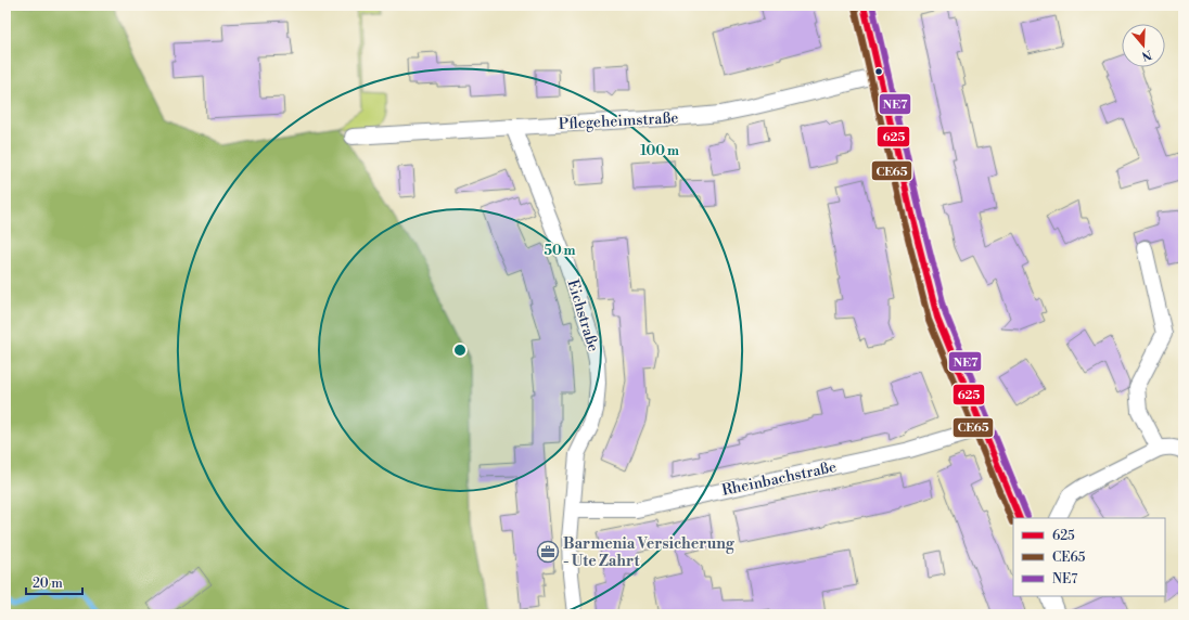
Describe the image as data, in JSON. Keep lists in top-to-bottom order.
{
  "streets": {
    "street": ["Pflegeheimstraße", "Eichstraße", "Rheinbachstraße"]
  },
  "crossings": [
    ["Pflegeheimstraße", "Eichstraße"],
    ["Eichstraße", "Rheinbachstraße"]
  ],
  "places": {
    "office": ["Barmenia Versicherung - Ute Zahrt"]
  },
  "lines": ["transit line 625", "transit line NE7", "transit line CE65"],
  "legend": ["625", "CE65", "NE7"],
  "scale_bar": "20 m",
  "north": "bottom",
  "rings": ["100 m", "50 m"]
}
